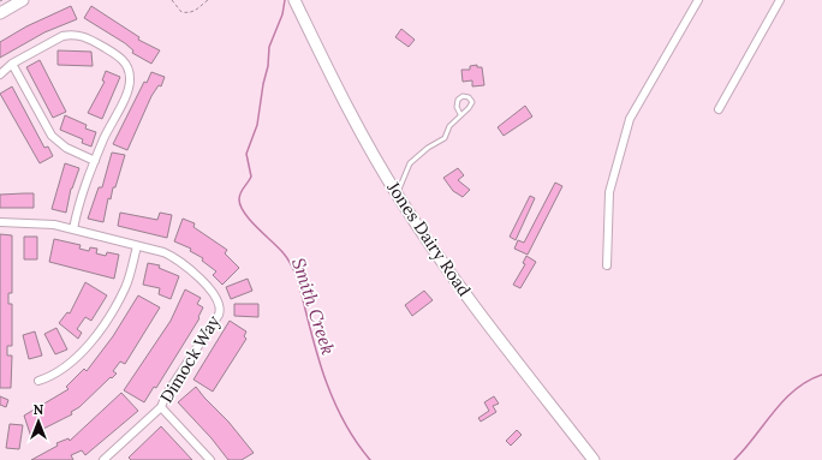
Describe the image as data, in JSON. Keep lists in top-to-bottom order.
{
  "streets": {
    "street": ["Jones Dairy Road", "Dimock Way"]
  },
  "water": ["Smith Creek"],
  "north": "top"
}
